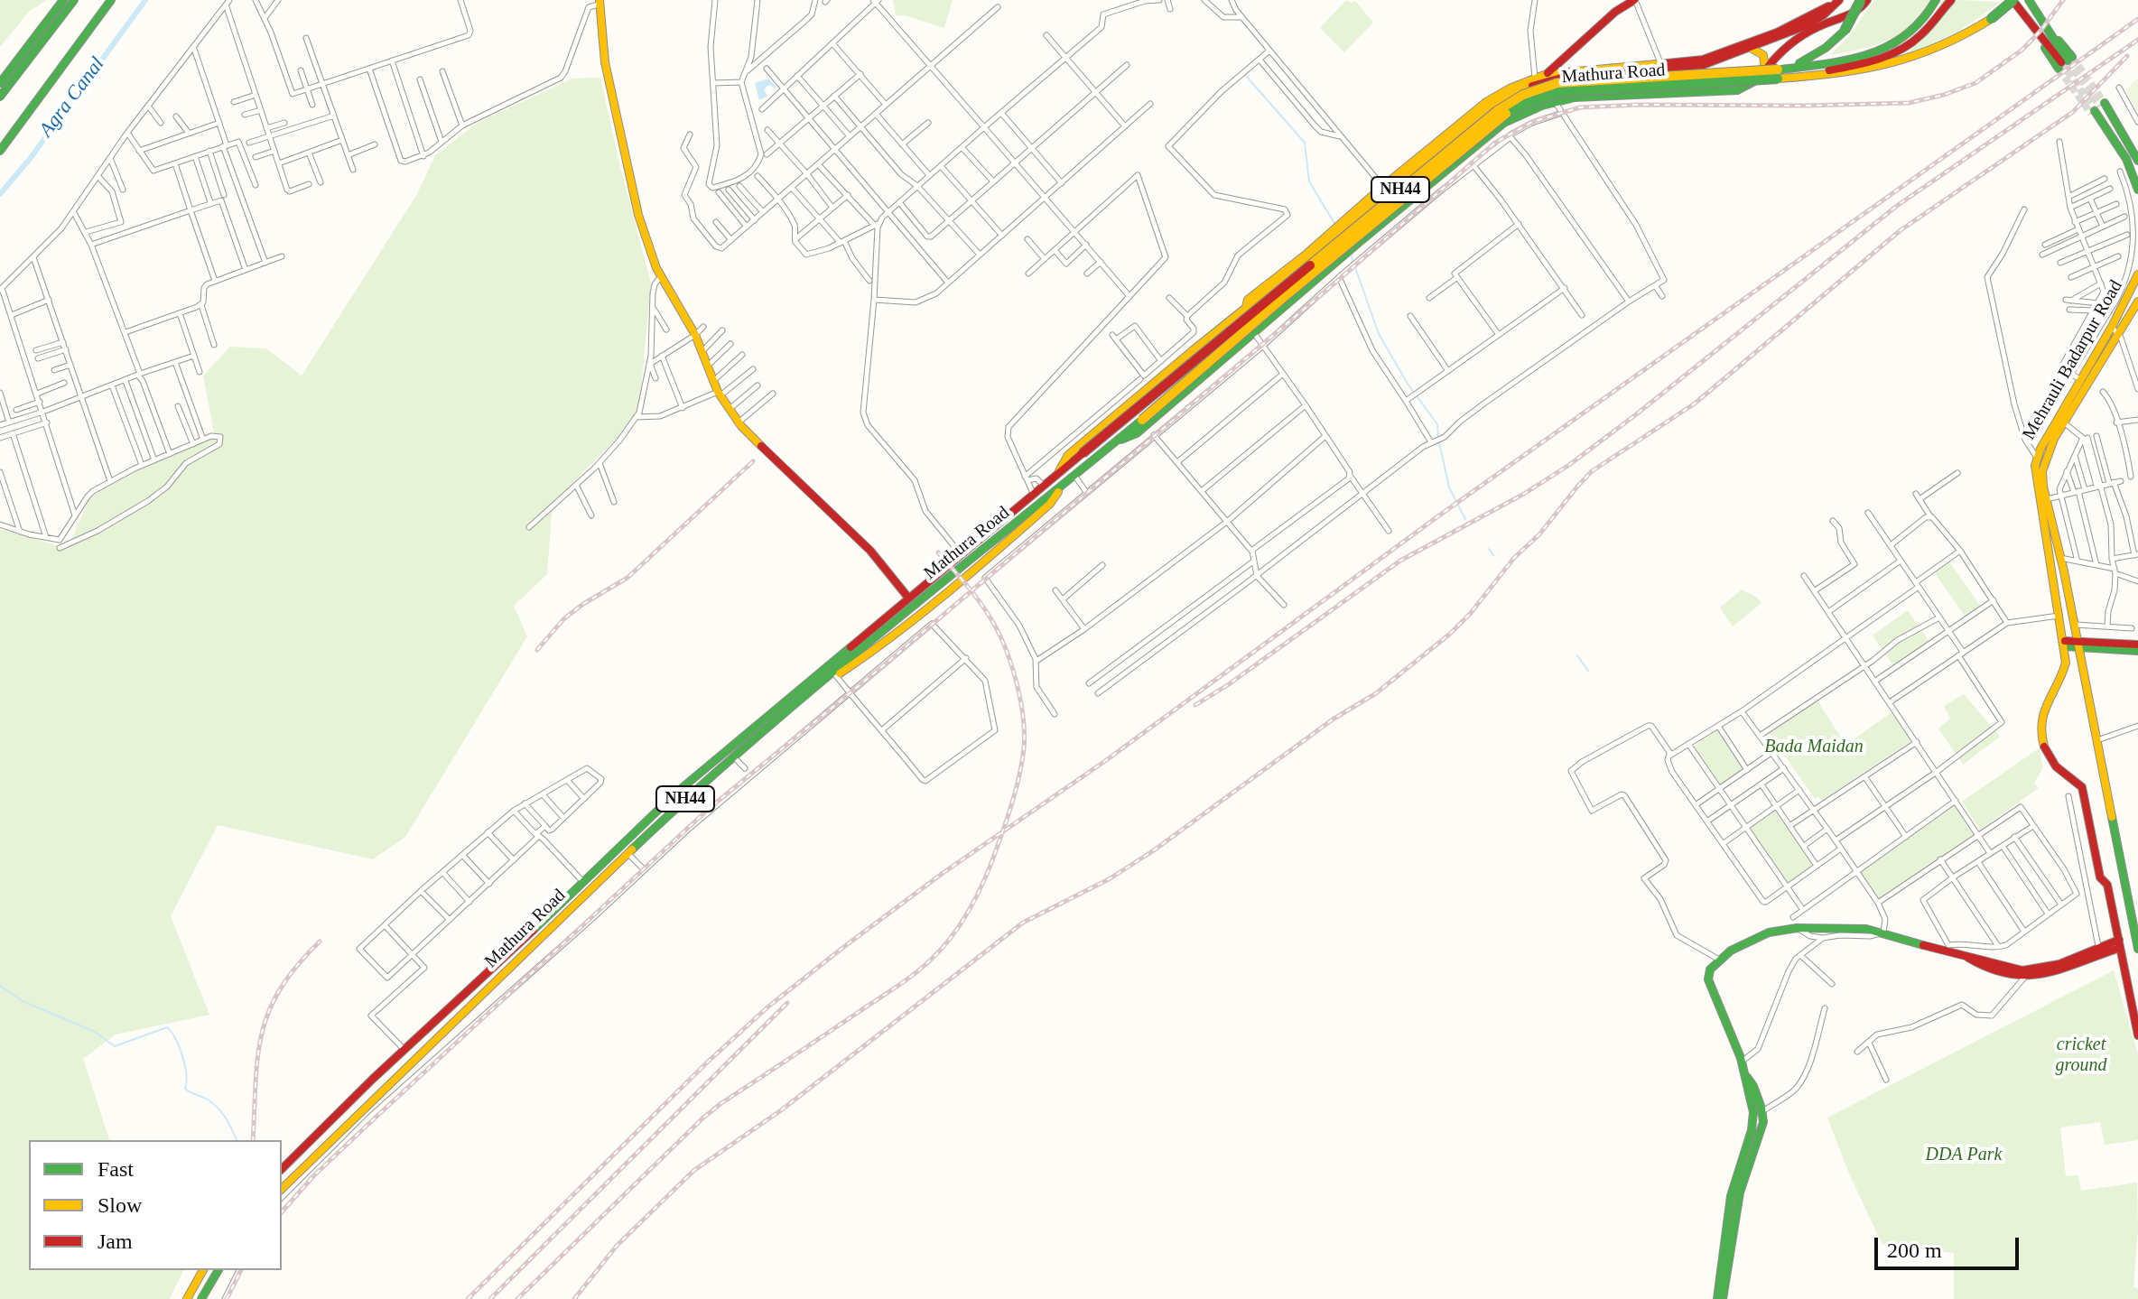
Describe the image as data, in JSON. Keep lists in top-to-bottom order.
{
  "streets": {
    "main road": ["Mathura Road", "NH44", "Mehrauli Badarpur Road"]
  },
  "water": ["Agra Canal"],
  "parks": ["Bada Maidan", "cricket ground", "DDA Park"],
  "legend": ["Fast", "Slow", "Jam"],
  "scale_bar": "200 m"
}
